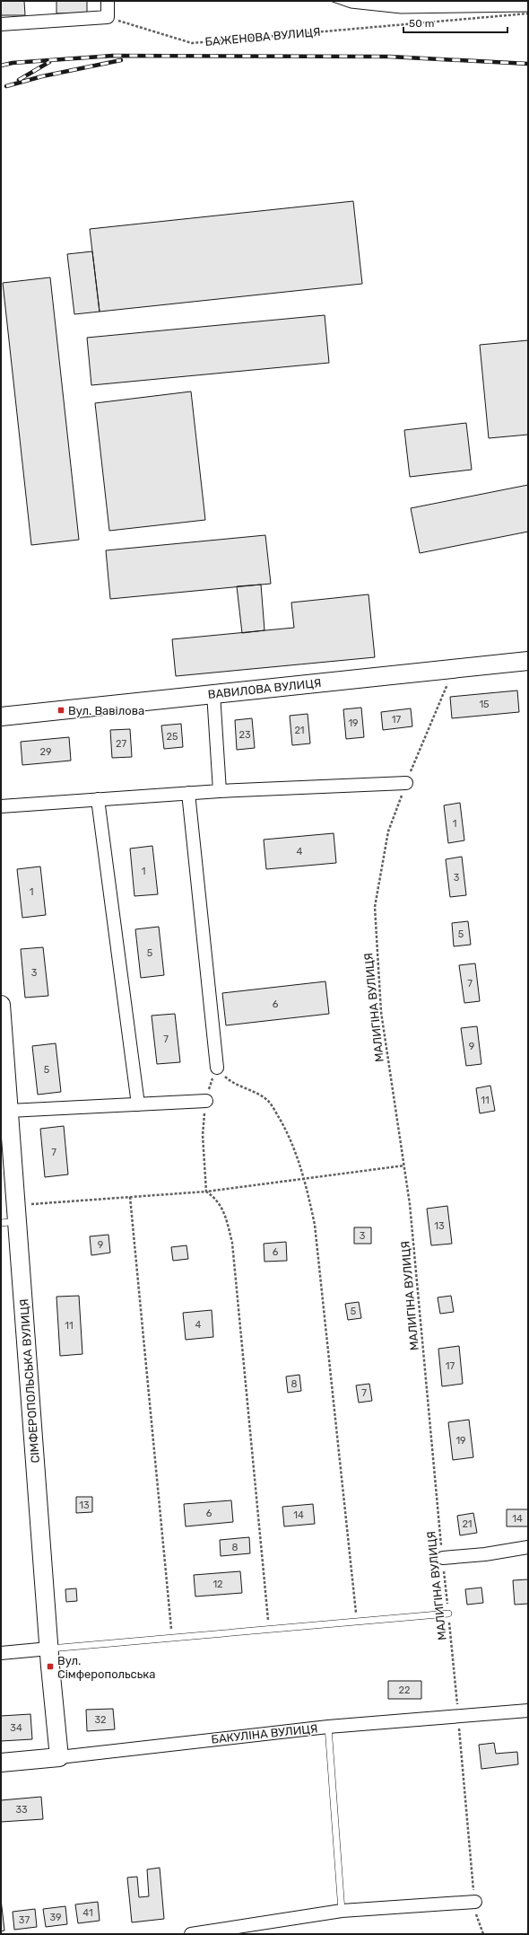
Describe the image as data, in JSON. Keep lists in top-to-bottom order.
{
  "streets": {
    "street": ["ВАВИЛОВА ВУЛИЦЯ", "СІМФЕРОПОЛЬСЬКА ВУЛИЦЯ", "БАКУЛІНА ВУЛИЦЯ"],
    "path": ["БАЖЕНОВА ВУЛИЦЯ", "МАЛИГІНА ВУЛИЦЯ"]
  },
  "crossings": [
    ["ВАВИЛОВА ВУЛИЦЯ", "МАЛИГІНА ВУЛИЦЯ"],
    ["МАЛИГІНА ВУЛИЦЯ", "БАКУЛІНА ВУЛИЦЯ"],
    ["СІМФЕРОПОЛЬСЬКА ВУЛИЦЯ", "БАКУЛІНА ВУЛИЦЯ"]
  ],
  "places": {
    "transit": ["Вул. Вавілова", "Вул. Сімферопольська"]
  },
  "house_numbers": [
    "15",
    "17",
    "19",
    "21",
    "23",
    "25",
    "27",
    "29",
    "1",
    "4",
    "1",
    "3",
    "1",
    "5",
    "5",
    "3",
    "7",
    "6",
    "7",
    "9",
    "5",
    "11",
    "7",
    "13",
    "3",
    "9",
    "6",
    "5",
    "4",
    "11",
    "17",
    "8",
    "7",
    "19",
    "13",
    "6",
    "14",
    "14",
    "21",
    "8",
    "12",
    "22",
    "32",
    "34",
    "33",
    "41",
    "39",
    "37"
  ],
  "scale_bar": "50 m"
}
